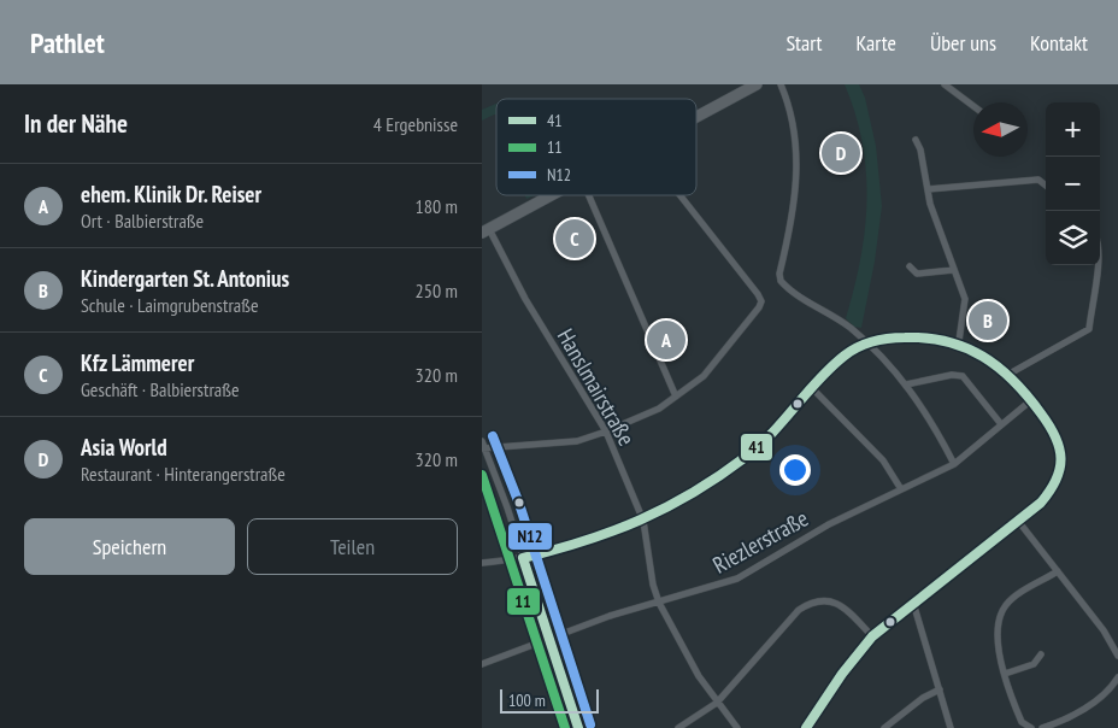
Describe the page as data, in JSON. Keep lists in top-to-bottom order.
{
  "streets": {
    "street": ["Hanslmairstraße", "Riezlerstraße"]
  },
  "crossings": [
    ["Hanslmairstraße", "Riezlerstraße"]
  ],
  "lines": ["transit line 41", "transit line N12", "transit line 11"],
  "legend": ["41", "11", "N12"],
  "scale_bar": "100 m",
  "north": "left",
  "page": {
    "header": "Pathlet",
    "nav": [
      "Start",
      "Karte",
      "Über uns",
      "Kontakt"
    ],
    "heading": ["In der Nähe", "4 Ergebnisse"],
    "map_buttons": ["+", "−"],
    "pins": [
      "D",
      "C",
      "B",
      "A"
    ],
    "list": [
      {
        "mark": "A",
        "name": "ehem. Klinik Dr. Reiser",
        "note": "Ort · Balbierstraße",
        "value": "180 m"
      },
      {
        "mark": "B",
        "name": "Kindergarten St. Antonius",
        "note": "Schule · Laimgrubenstraße",
        "value": "250 m"
      },
      {
        "mark": "C",
        "name": "Kfz Lämmerer",
        "note": "Geschäft · Balbierstraße",
        "value": "320 m"
      },
      {
        "mark": "D",
        "name": "Asia World",
        "note": "Restaurant · Hinterangerstraße",
        "value": "320 m"
      }
    ],
    "buttons": ["Speichern", "Teilen"],
    "scale": "100 m"
  }
}
